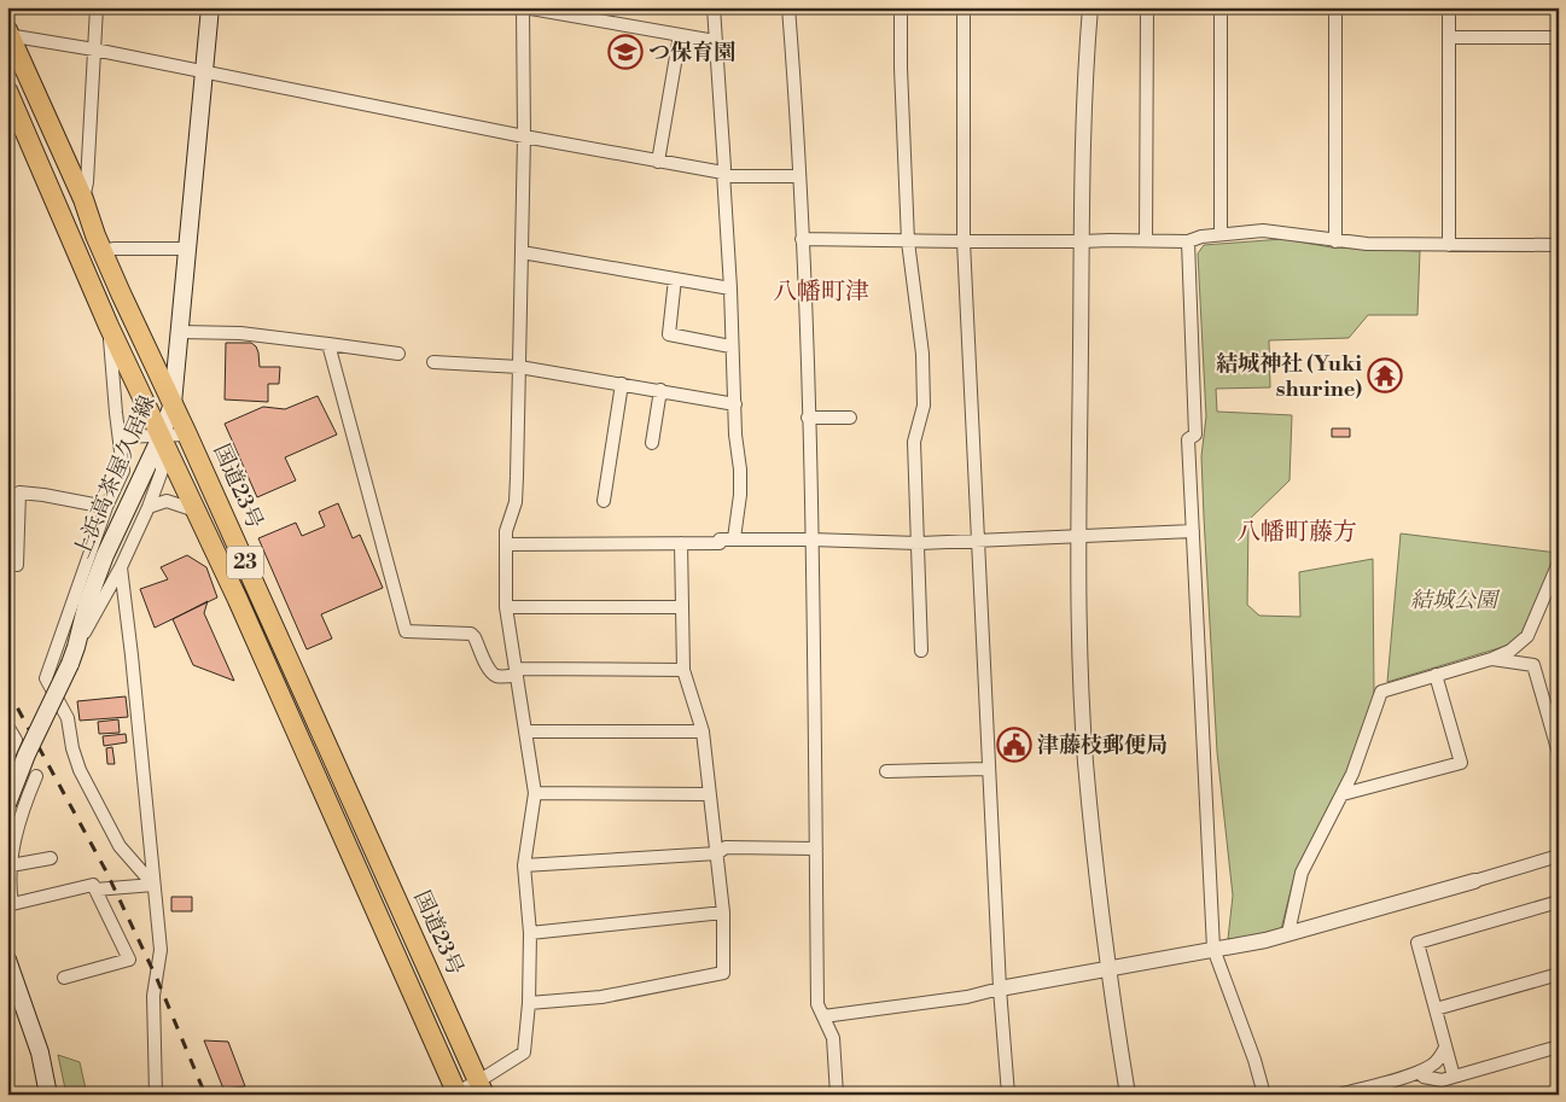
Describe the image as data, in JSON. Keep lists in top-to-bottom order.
{
  "streets": {
    "highway": ["国道23号", "23"],
    "main road": ["上浜高茶屋久居線"]
  },
  "crossings": [
    ["上浜高茶屋久居線", "国道23号"],
    ["上浜高茶屋久居線", "23"]
  ],
  "districts": ["八幡町津", "八幡町藤方"],
  "parks": ["結城公園"],
  "places": {
    "school or university": ["つ保育園"],
    "temple": ["結城神社 (Yuki shurine)"],
    "public building": ["津藤枝郵便局"]
  }
}
